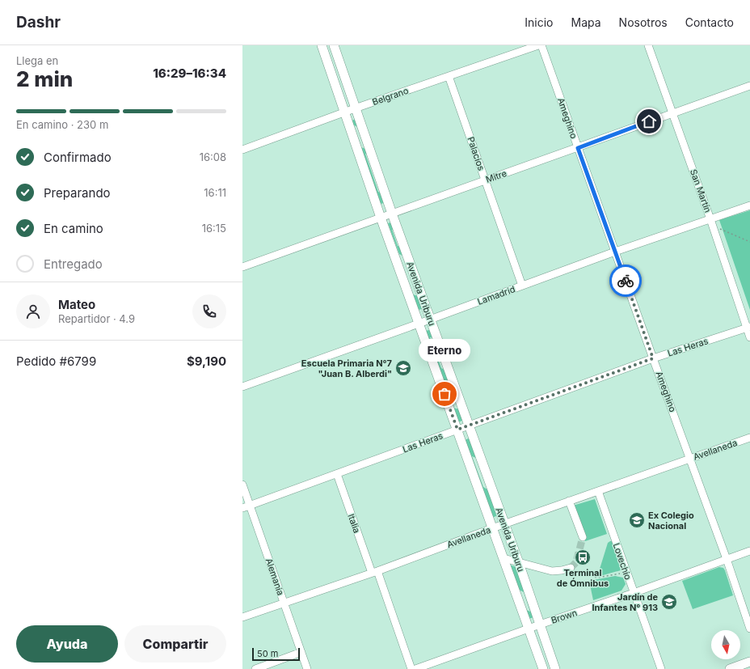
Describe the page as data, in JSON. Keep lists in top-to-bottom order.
{
  "streets": {
    "main road": ["Avenida Uriburu"],
    "street": [
      "Belgrano",
      "Ameghino",
      "Palacios",
      "Mitre",
      "San Martín",
      "Lamadrid",
      "Las Heras",
      "Avellaneda",
      "Italia",
      "Lovechio",
      "Alemania",
      "Brown"
    ]
  },
  "crossings": [
    ["Belgrano", "Palacios"],
    ["Belgrano", "Avenida Uriburu"],
    ["Ameghino", "Mitre"],
    ["Ameghino", "Lamadrid"],
    ["Ameghino", "Las Heras"],
    ["Ameghino", "Avellaneda"],
    ["Ameghino", "Brown"],
    ["Palacios", "Mitre"],
    ["Palacios", "Lamadrid"],
    ["Mitre", "San Martín"],
    ["Mitre", "Avenida Uriburu"],
    ["San Martín", "Lamadrid"],
    ["San Martín", "Las Heras"],
    ["Avenida Uriburu", "Lamadrid"],
    ["Avenida Uriburu", "Las Heras"],
    ["Avenida Uriburu", "Avellaneda"],
    ["Avenida Uriburu", "Brown"],
    ["Las Heras", "Italia"],
    ["Las Heras", "Alemania"],
    ["Avellaneda", "Italia"],
    ["Avellaneda", "Lovechio"],
    ["Avellaneda", "Alemania"],
    ["Lovechio", "Brown"]
  ],
  "places": {
    "school or university": ["Escuela Primaria N°7 \"Juan B. Alberdi\"", "Ex Colegio Nacional", "Jardín de Infantes N° 913"],
    "other": ["Eterno"],
    "bus stop": ["Terminal de Ómnibus"]
  },
  "scale_bar": "50 m",
  "north": "bottom",
  "page": {
    "header": "Dashr",
    "nav": [
      "Inicio",
      "Mapa",
      "Nosotros",
      "Contacto"
    ],
    "heading": ["2 min", "Llega en", "16:29–16:34"],
    "panel": [
      "Mateo",
      "Repartidor · 4.9",
      "Pedido #6799",
      "$9,190"
    ],
    "bar": "En camino · 230 m",
    "list": [
      ["Confirmado", "16:08"],
      ["Preparando", "16:11"],
      ["En camino", "16:15"],
      "Entregado"
    ],
    "bubble": "Eterno",
    "buttons": ["Ayuda", "Compartir"],
    "scale": "50 m"
  }
}
